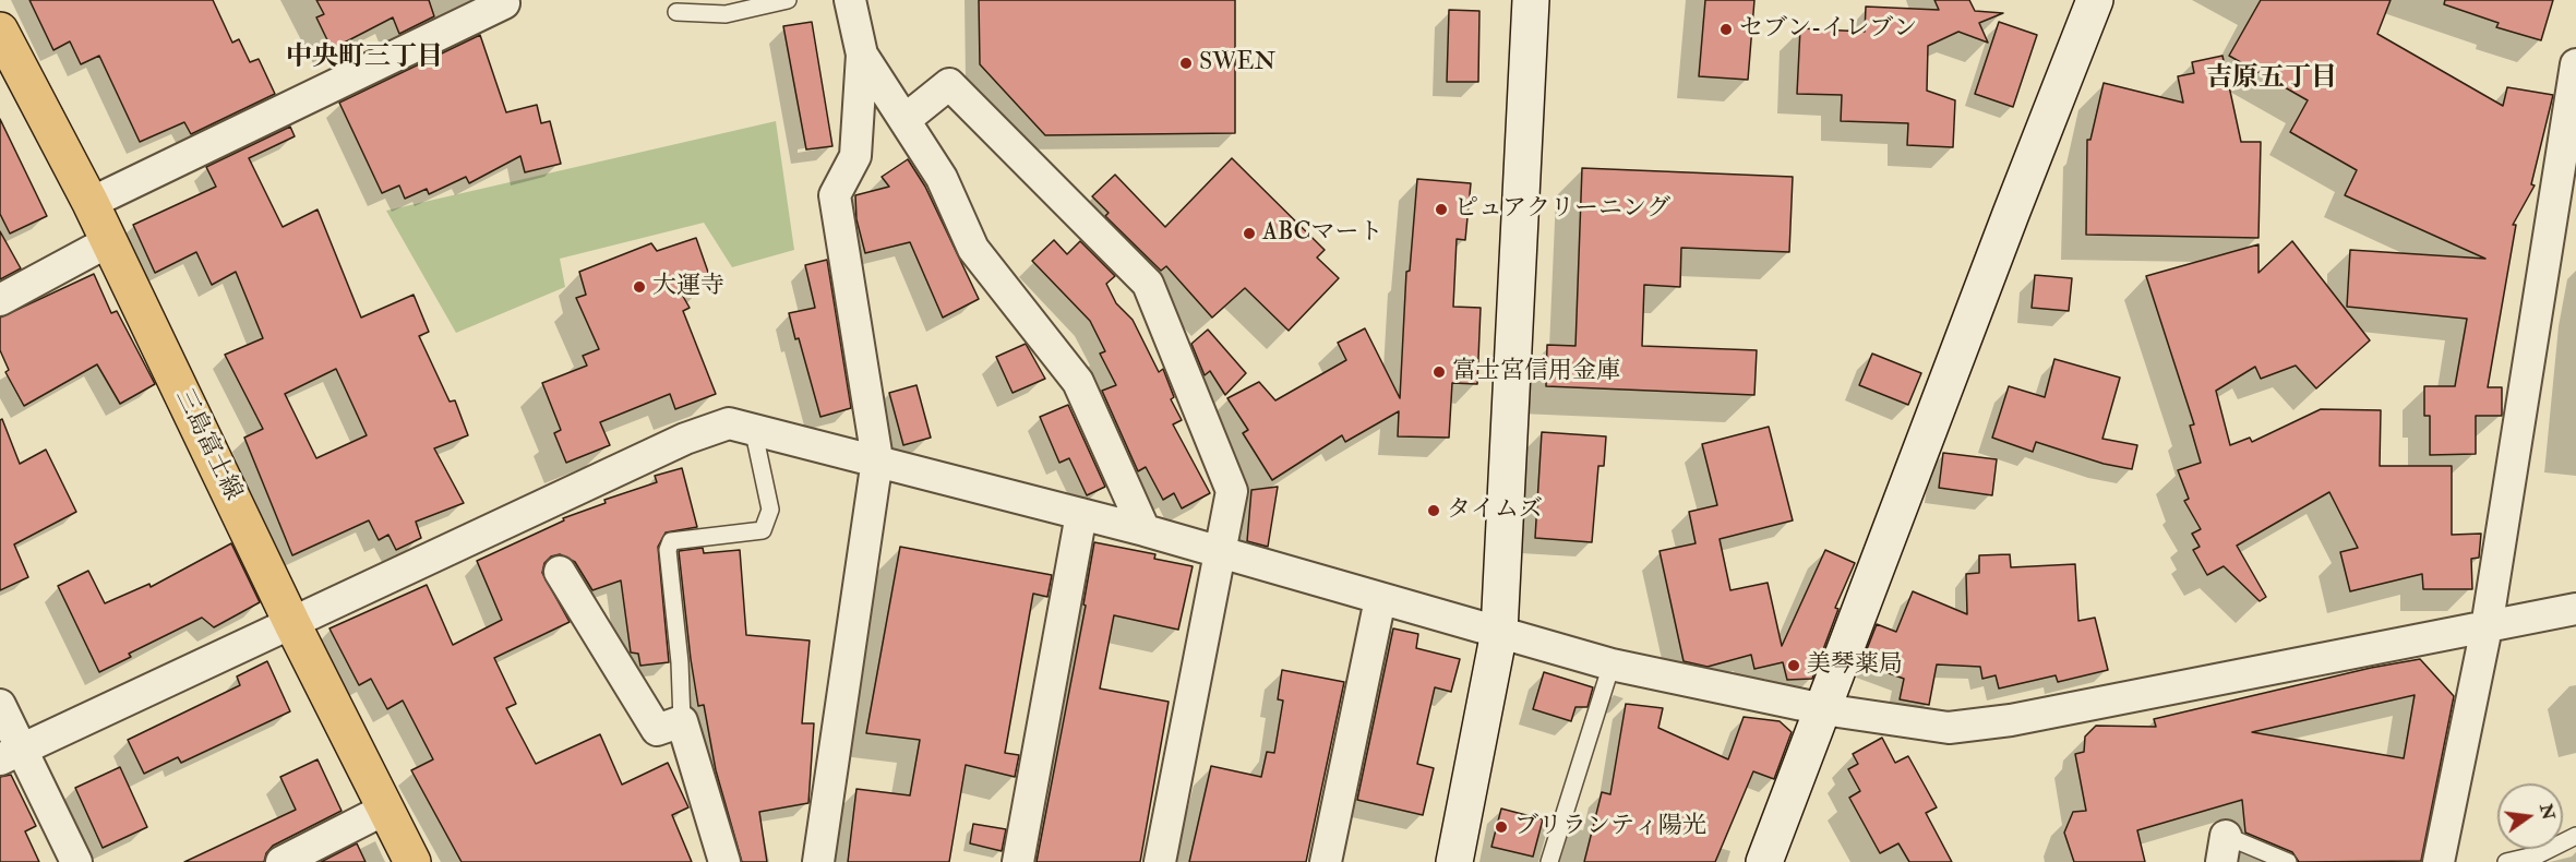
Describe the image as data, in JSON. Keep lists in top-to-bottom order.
{
  "streets": {
    "main road": ["三島富士線"]
  },
  "districts": ["中央町三丁目", "吉原五丁目"],
  "places": [
    "セブン-イレブン",
    "SWEN",
    "ピュアクリーニング",
    "ABCマート",
    "大運寺",
    "富士宮信用金庫",
    "タイムズ",
    "美琴薬局",
    "ブリランティ陽光"
  ],
  "north": "right"
}
